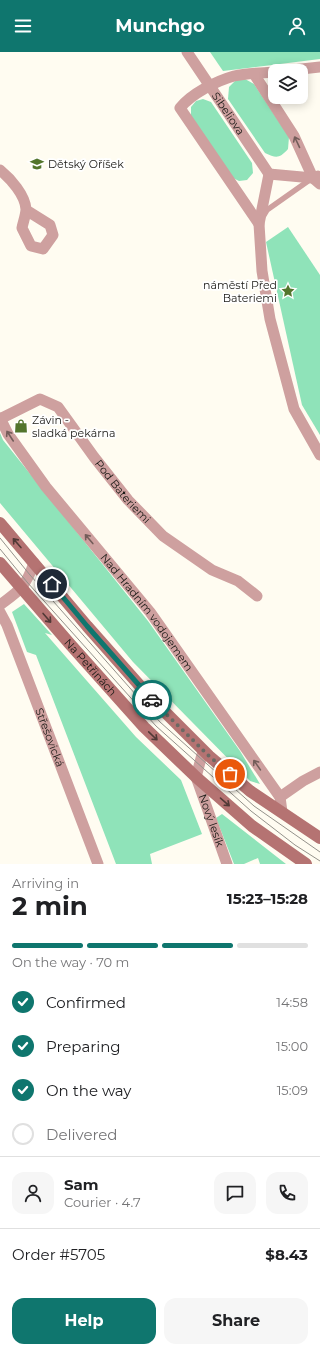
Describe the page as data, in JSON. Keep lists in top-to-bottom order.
{
  "streets": {
    "street": [
      "Sibeliova",
      "Pod Bateriemi",
      "Nad Hradním vodojemem",
      "Na Petřinách",
      "Střešovická",
      "Nový lesík"
    ]
  },
  "crossings": [
    ["Pod Bateriemi", "Nad Hradním vodojemem"],
    ["Na Petřinách", "Nový lesík"]
  ],
  "places": {
    "school or university": ["Dětský Oříšek"],
    "place": ["náměstí Před Bateriemi"],
    "shop": ["Závin - sladká pekárna"]
  },
  "page": {
    "header": "Munchgo",
    "heading": ["2 min", "Arriving in", "15:23–15:28"],
    "panel": [
      "Sam",
      "Courier · 4.7",
      "Order #5705",
      "$8.43"
    ],
    "bar": "On the way · 70 m",
    "list": [
      ["Confirmed", "14:58"],
      ["Preparing", "15:00"],
      ["On the way", "15:09"],
      "Delivered"
    ],
    "buttons": ["Help", "Share"]
  }
}
